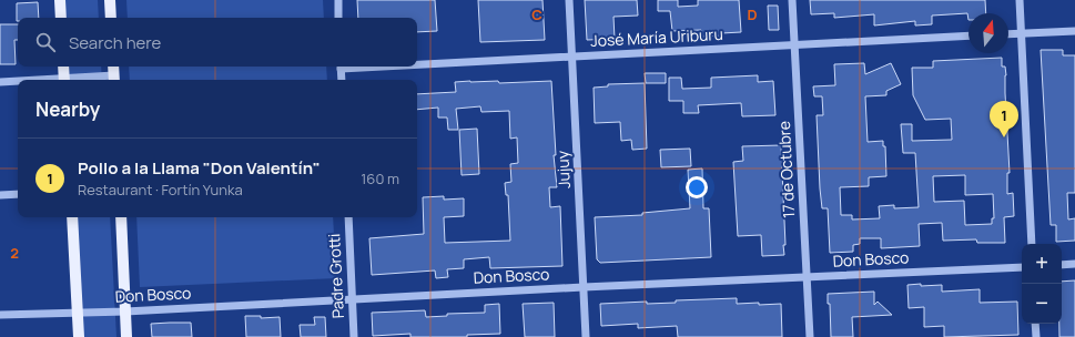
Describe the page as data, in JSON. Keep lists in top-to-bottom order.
{
  "streets": {
    "street": [
      "José María Uriburu",
      "Jujuy",
      "17 de Octubre",
      "Don Bosco",
      "Padre Grotti"
    ]
  },
  "crossings": [
    ["José María Uriburu", "Jujuy"],
    ["José María Uriburu", "17 de Octubre"],
    ["Jujuy", "Don Bosco"],
    ["17 de Octubre", "Don Bosco"],
    ["Don Bosco", "Padre Grotti"]
  ],
  "north": "top",
  "page": {
    "search": "Search here",
    "heading": "Nearby",
    "pins": "1",
    "list": [
      {
        "mark": "1",
        "name": "Pollo a la Llama \"Don Valentín\"",
        "note": "Restaurant · Fortín Yunka",
        "value": "160 m"
      }
    ],
    "map_buttons": ["+", "−"]
  },
  "grid": {
    "columns": ["C", "D"],
    "rows": ["2"]
  }
}
